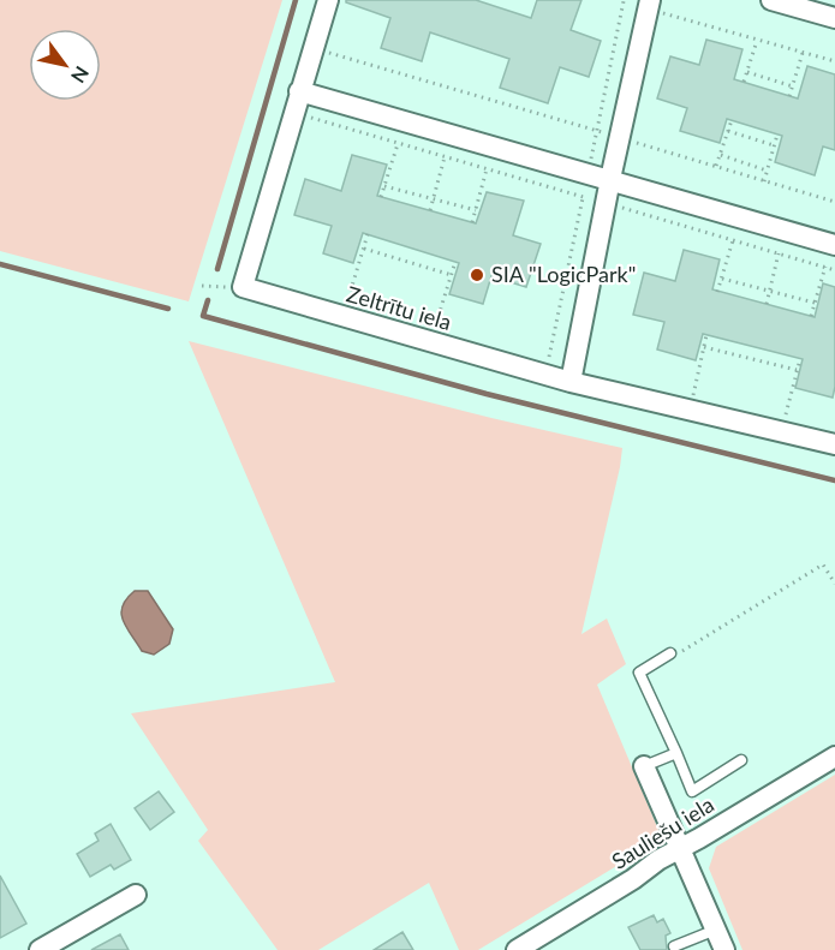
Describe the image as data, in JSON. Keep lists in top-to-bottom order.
{
  "streets": {
    "street": ["Zeltrītu iela", "Sauliešu iela"]
  },
  "places": ["SIA \"LogicPark\""],
  "north": "bottom right"
}
